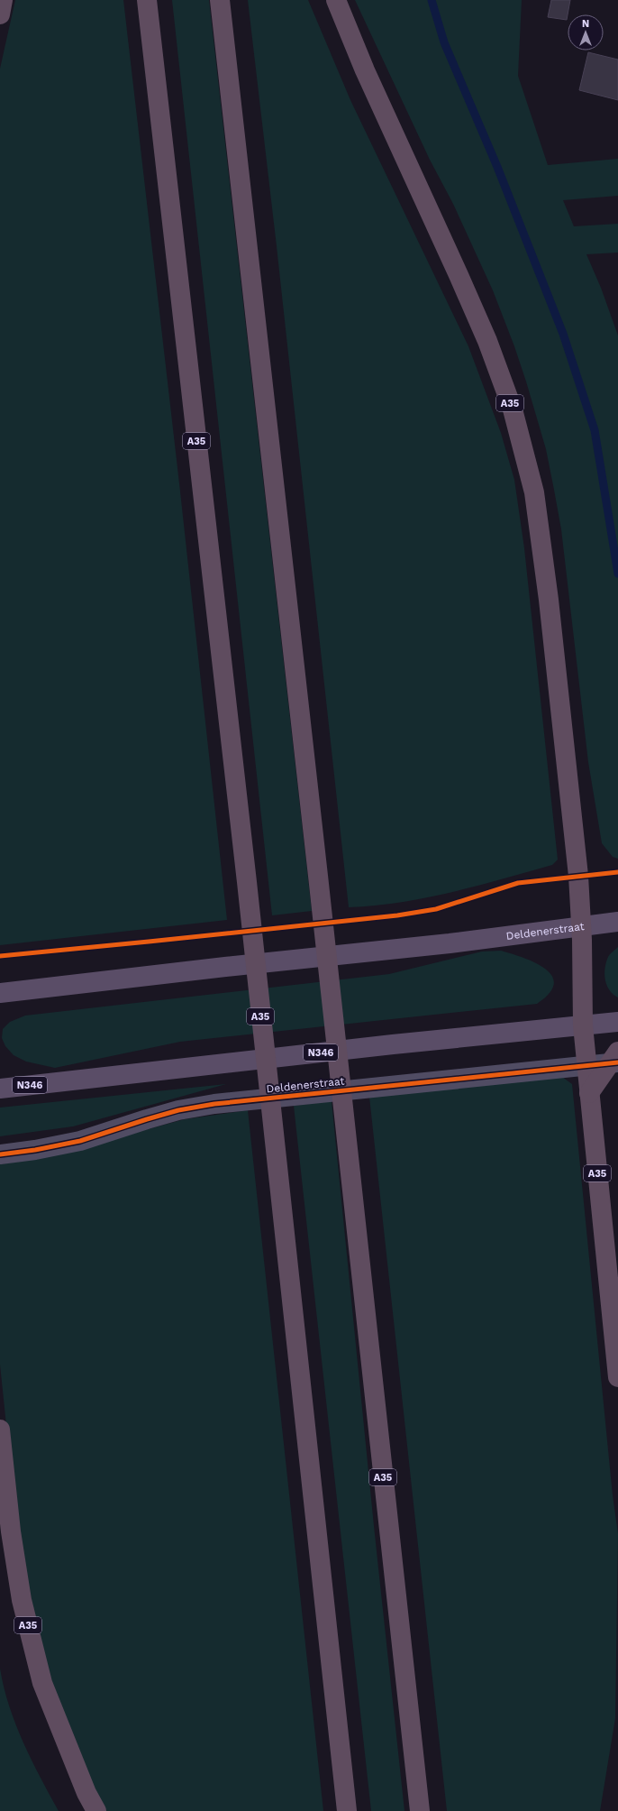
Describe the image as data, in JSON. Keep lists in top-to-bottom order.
{
  "streets": {
    "highway": ["A35"],
    "main road": ["Deldenerstraat", "N346"]
  },
  "crossings": [
    ["A35", "Deldenerstraat"],
    ["A35", "N346"]
  ],
  "north": "top"
}
